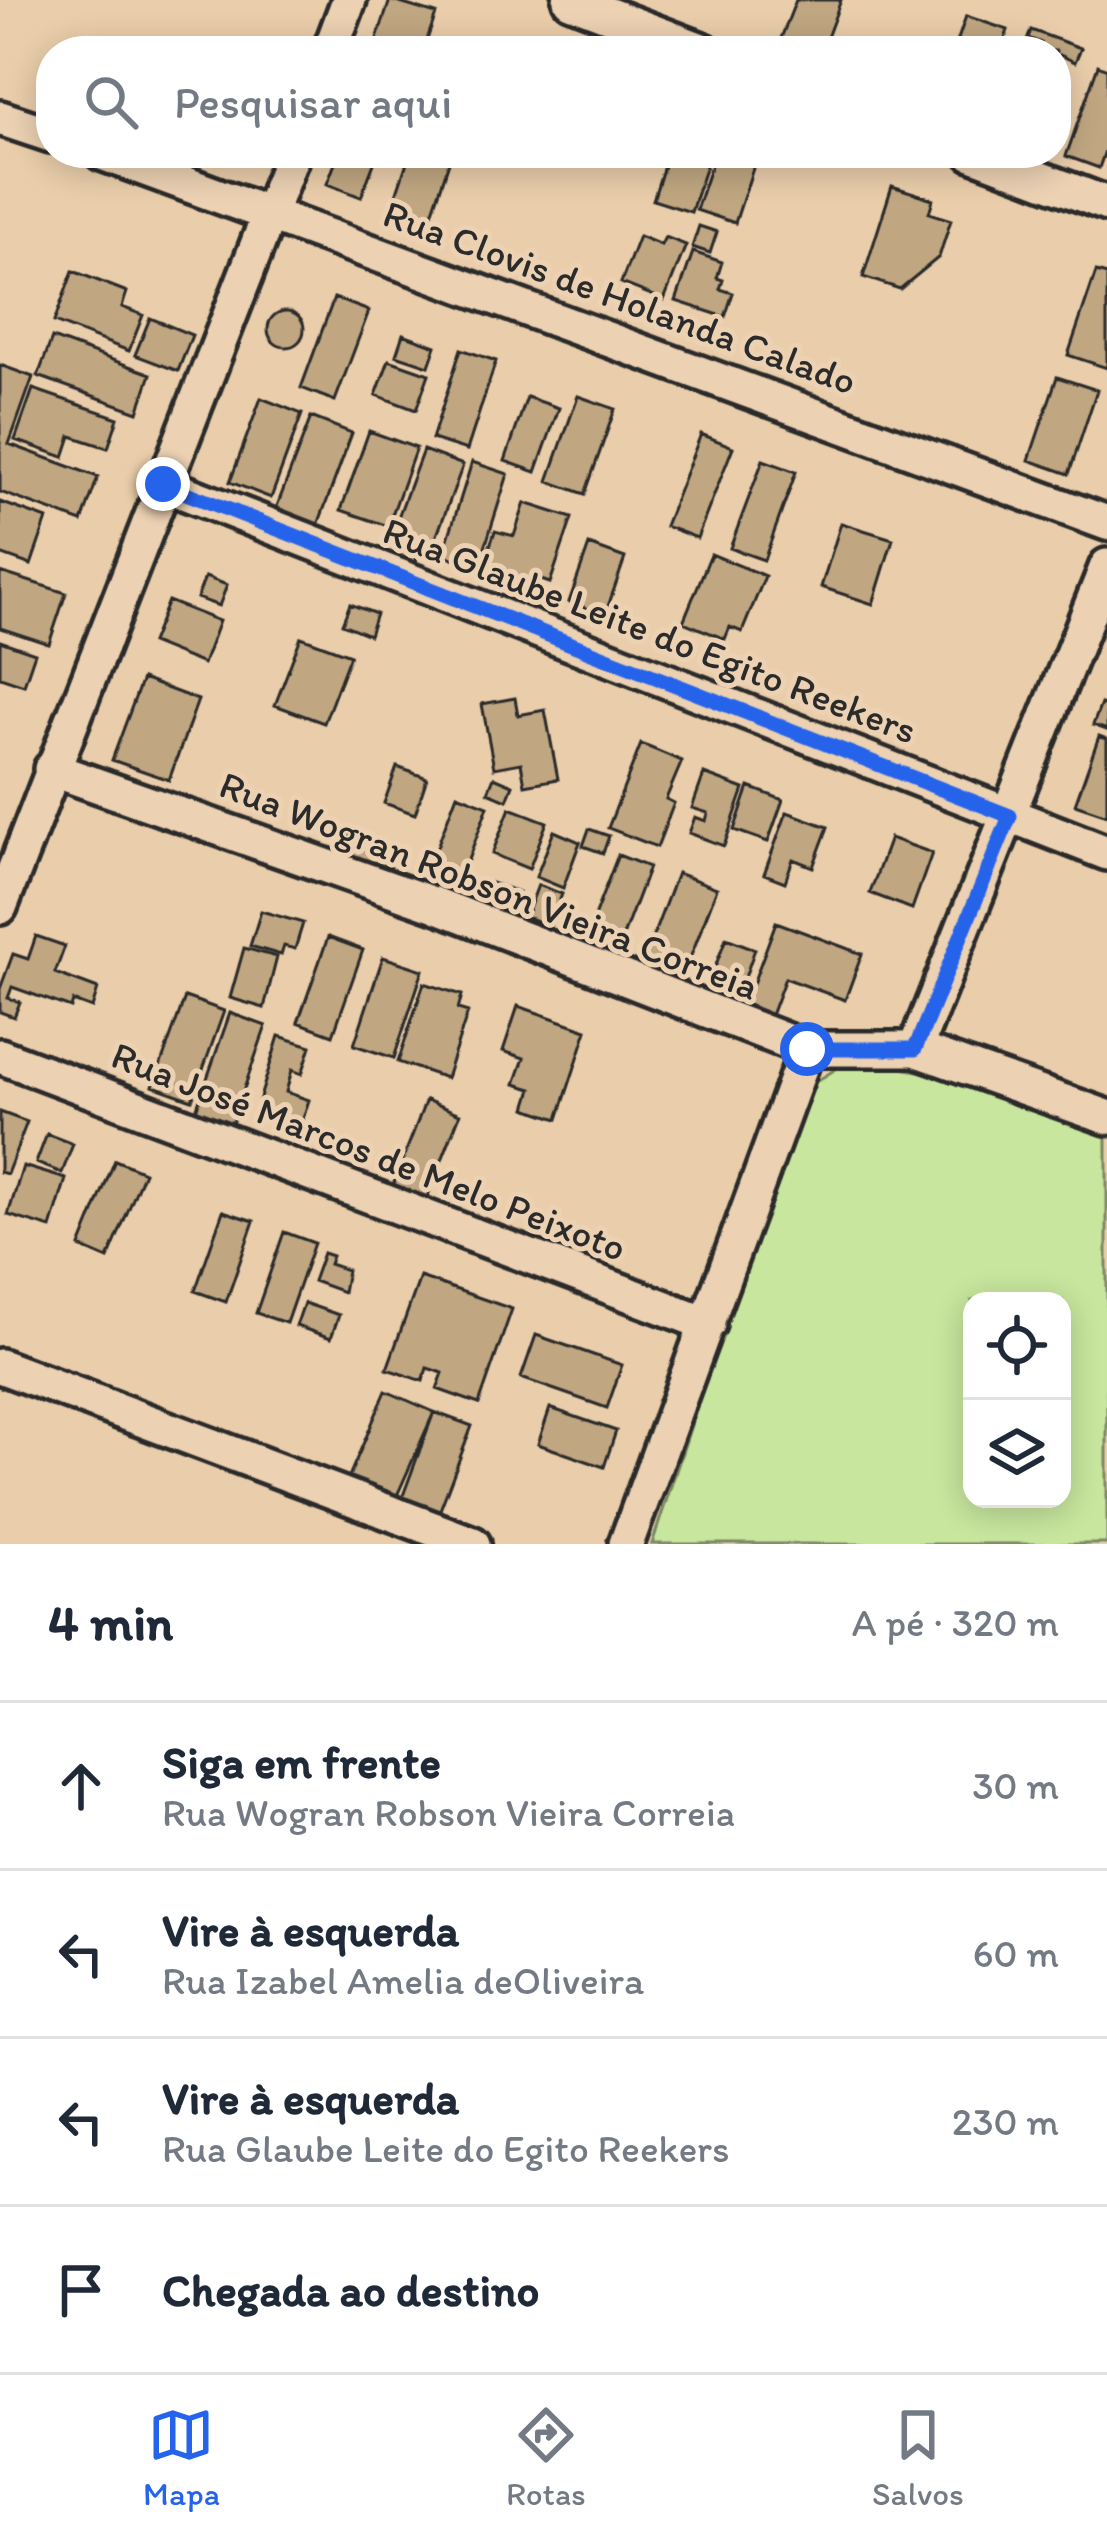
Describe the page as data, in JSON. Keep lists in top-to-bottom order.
{
  "streets": {
    "street": [
      "Rua Clovis de Holanda Calado",
      "Rua Glaube Leite do Egito Reekers",
      "Rua Wogran Robson Vieira Correia",
      "Rua José Marcos de Melo Peixoto"
    ]
  },
  "page": {
    "search": "Pesquisar aqui",
    "heading": ["4 min", "A pé · 320 m"],
    "list": [
      ["Siga em frente", "Rua Wogran Robson Vieira Correia", "30 m"],
      ["Vire à esquerda", "Rua Izabel Amelia deOliveira", "60 m"],
      ["Vire à esquerda", "Rua Glaube Leite do Egito Reekers", "230 m"],
      "Chegada ao destino"
    ],
    "nav": ["Mapa", "Rotas", "Salvos"]
  }
}
